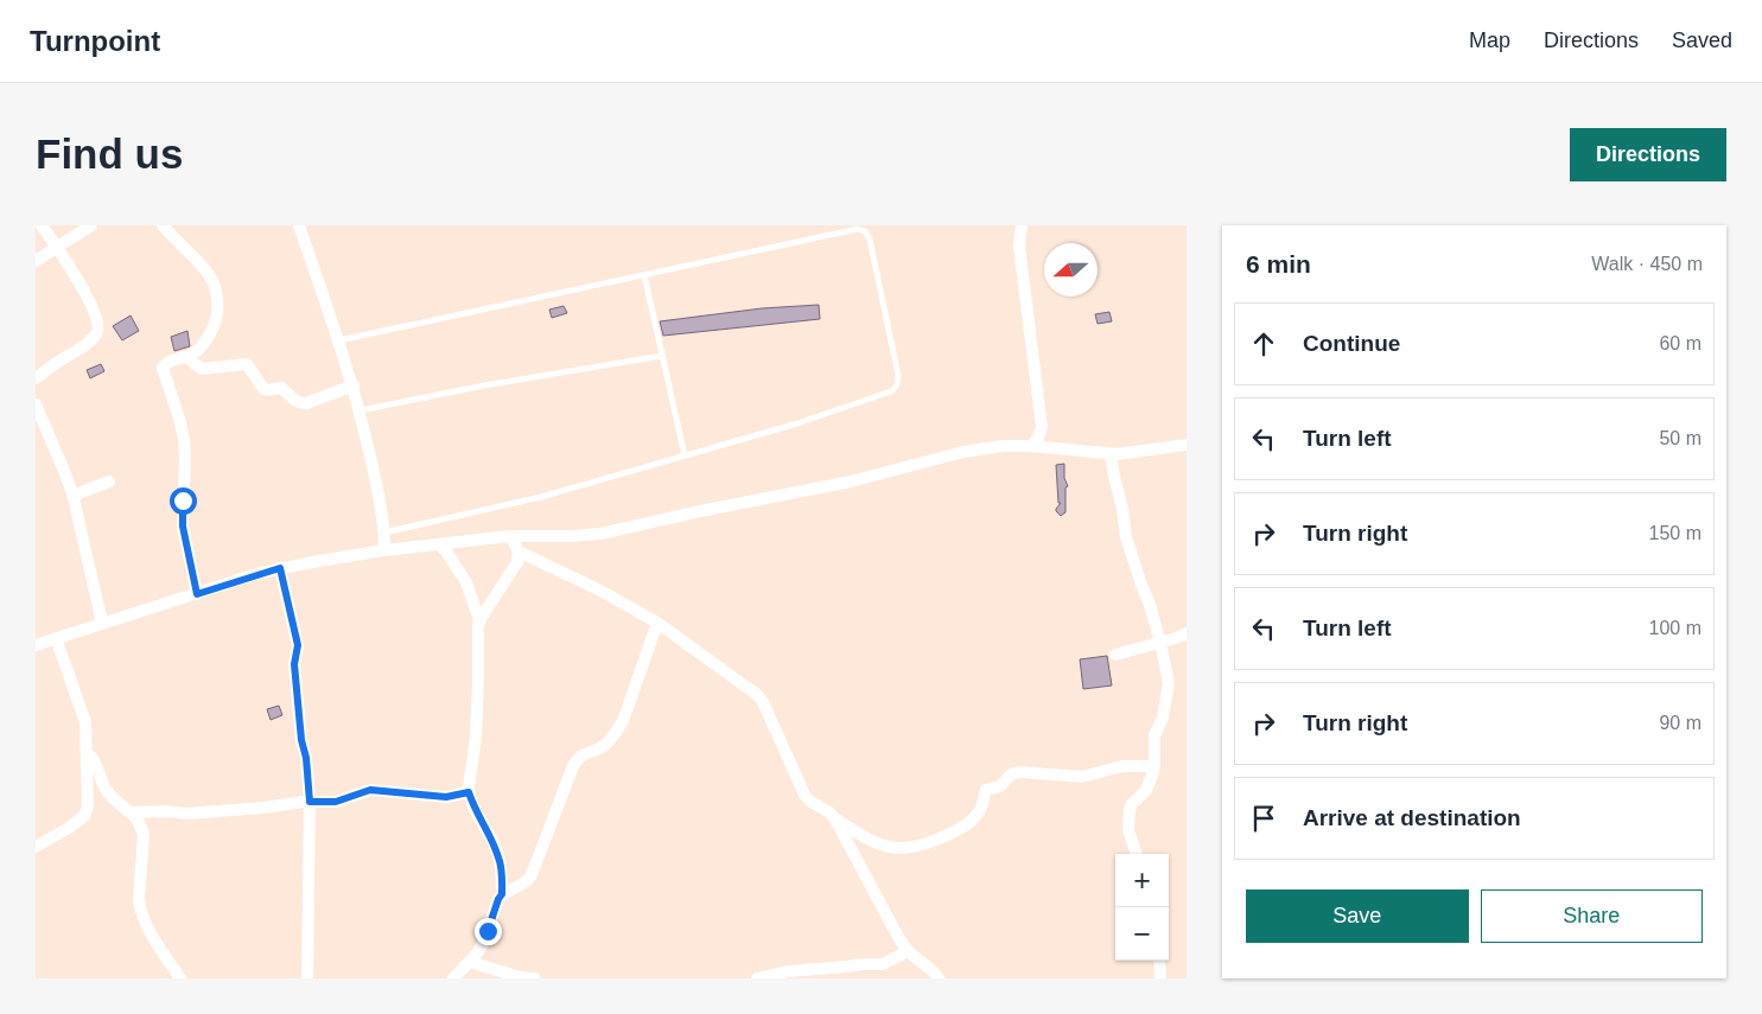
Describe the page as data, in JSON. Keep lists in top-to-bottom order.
{
  "north": "left",
  "page": {
    "header": "Turnpoint",
    "nav": ["Map", "Directions", "Saved"],
    "buttons": [
      "Directions",
      ["Save", "Share"]
    ],
    "title": "Find us",
    "heading": ["6 min", "Walk · 450 m"],
    "list": [
      ["Continue", "60 m"],
      ["Turn left", "50 m"],
      ["Turn right", "150 m"],
      ["Turn left", "100 m"],
      ["Turn right", "90 m"],
      "Arrive at destination"
    ],
    "map_buttons": ["+", "−"]
  }
}
